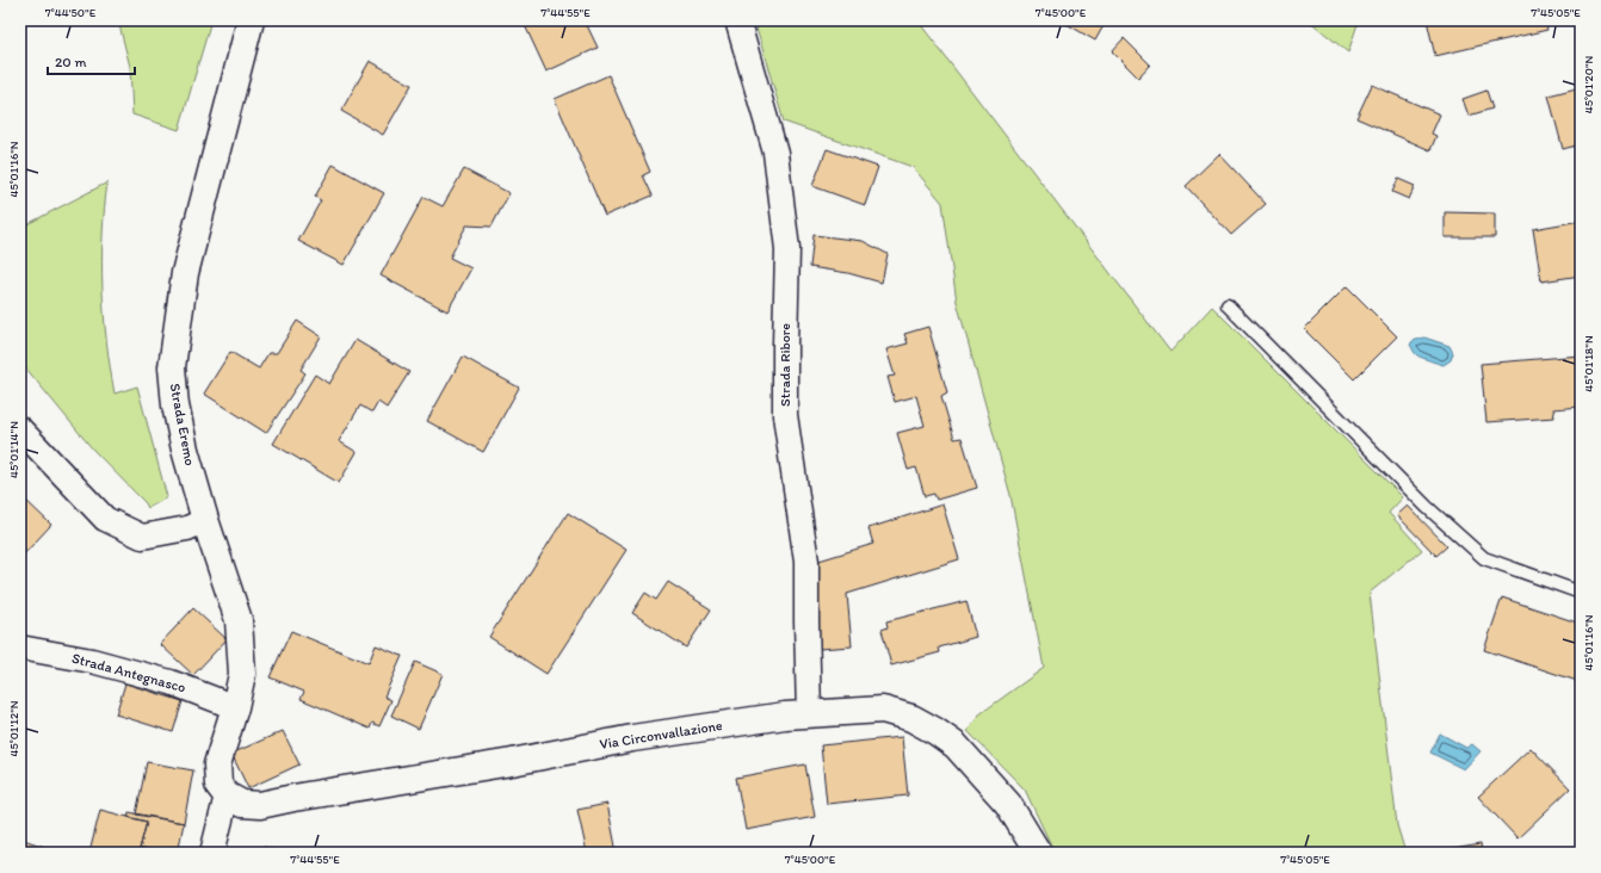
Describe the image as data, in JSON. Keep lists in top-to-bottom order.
{
  "streets": {
    "main road": ["Strada Eremo", "Via Circonvallazione"],
    "street": ["Strada Ribore", "Strada Antegnasco"]
  },
  "crossings": [
    ["Strada Ribore", "Via Circonvallazione"],
    ["Strada Eremo", "Strada Antegnasco"],
    ["Strada Eremo", "Via Circonvallazione"]
  ],
  "scale_bar": "20 m",
  "coordinates": [
    "7°44'50\"E",
    "7°44'55\"E",
    "7°45'00\"E",
    "7°45'05\"E",
    "45°01'20\"N",
    "45°01'16\"N",
    "45°01'18\"N",
    "45°01'14\"N",
    "45°01'12\"N"
  ]
}
